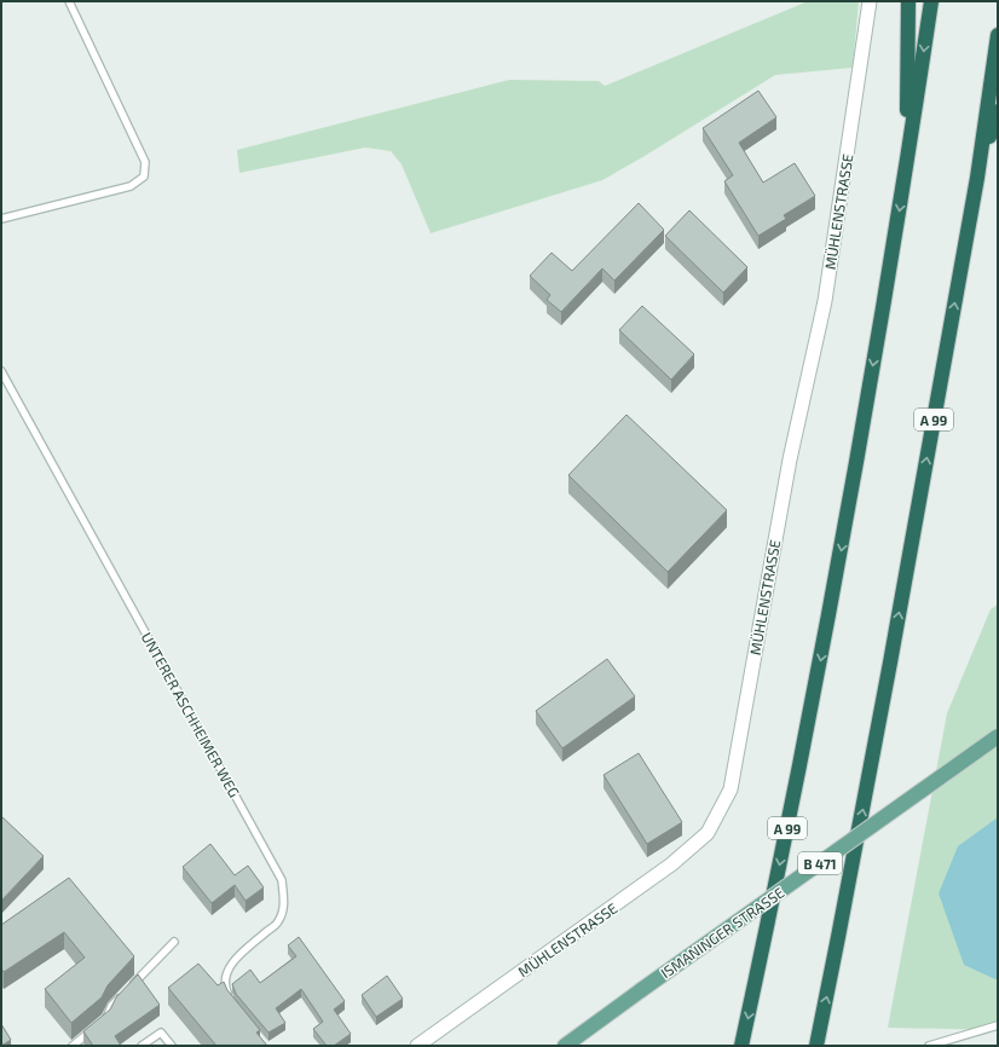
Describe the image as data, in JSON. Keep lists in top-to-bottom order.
{
  "streets": {
    "highway": ["A 99"],
    "main road": ["B 471", "ISMANINGER STRASSE"],
    "street": ["MÜHLENSTRASSE"],
    "lane": ["UNTERER ASCHHEIMER WEG"]
  }
}
